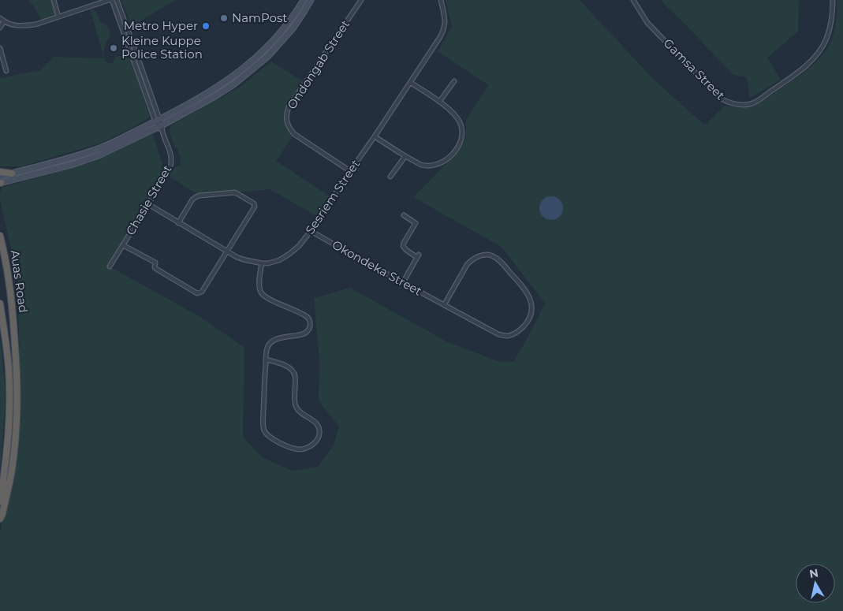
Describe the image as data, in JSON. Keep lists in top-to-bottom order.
{
  "streets": {
    "highway": ["Auas Road"],
    "street": [
      "Ondongab Street",
      "Gamsa Street",
      "Sesriem Street",
      "Chasie Street",
      "Okondeka Street"
    ]
  },
  "crossings": [
    ["Ondongab Street", "Sesriem Street"],
    ["Sesriem Street", "Chasie Street"],
    ["Sesriem Street", "Okondeka Street"]
  ],
  "places": ["NamPost", "Metro Hyper", "Kleine Kuppe Police Station"],
  "north": "top"
}
